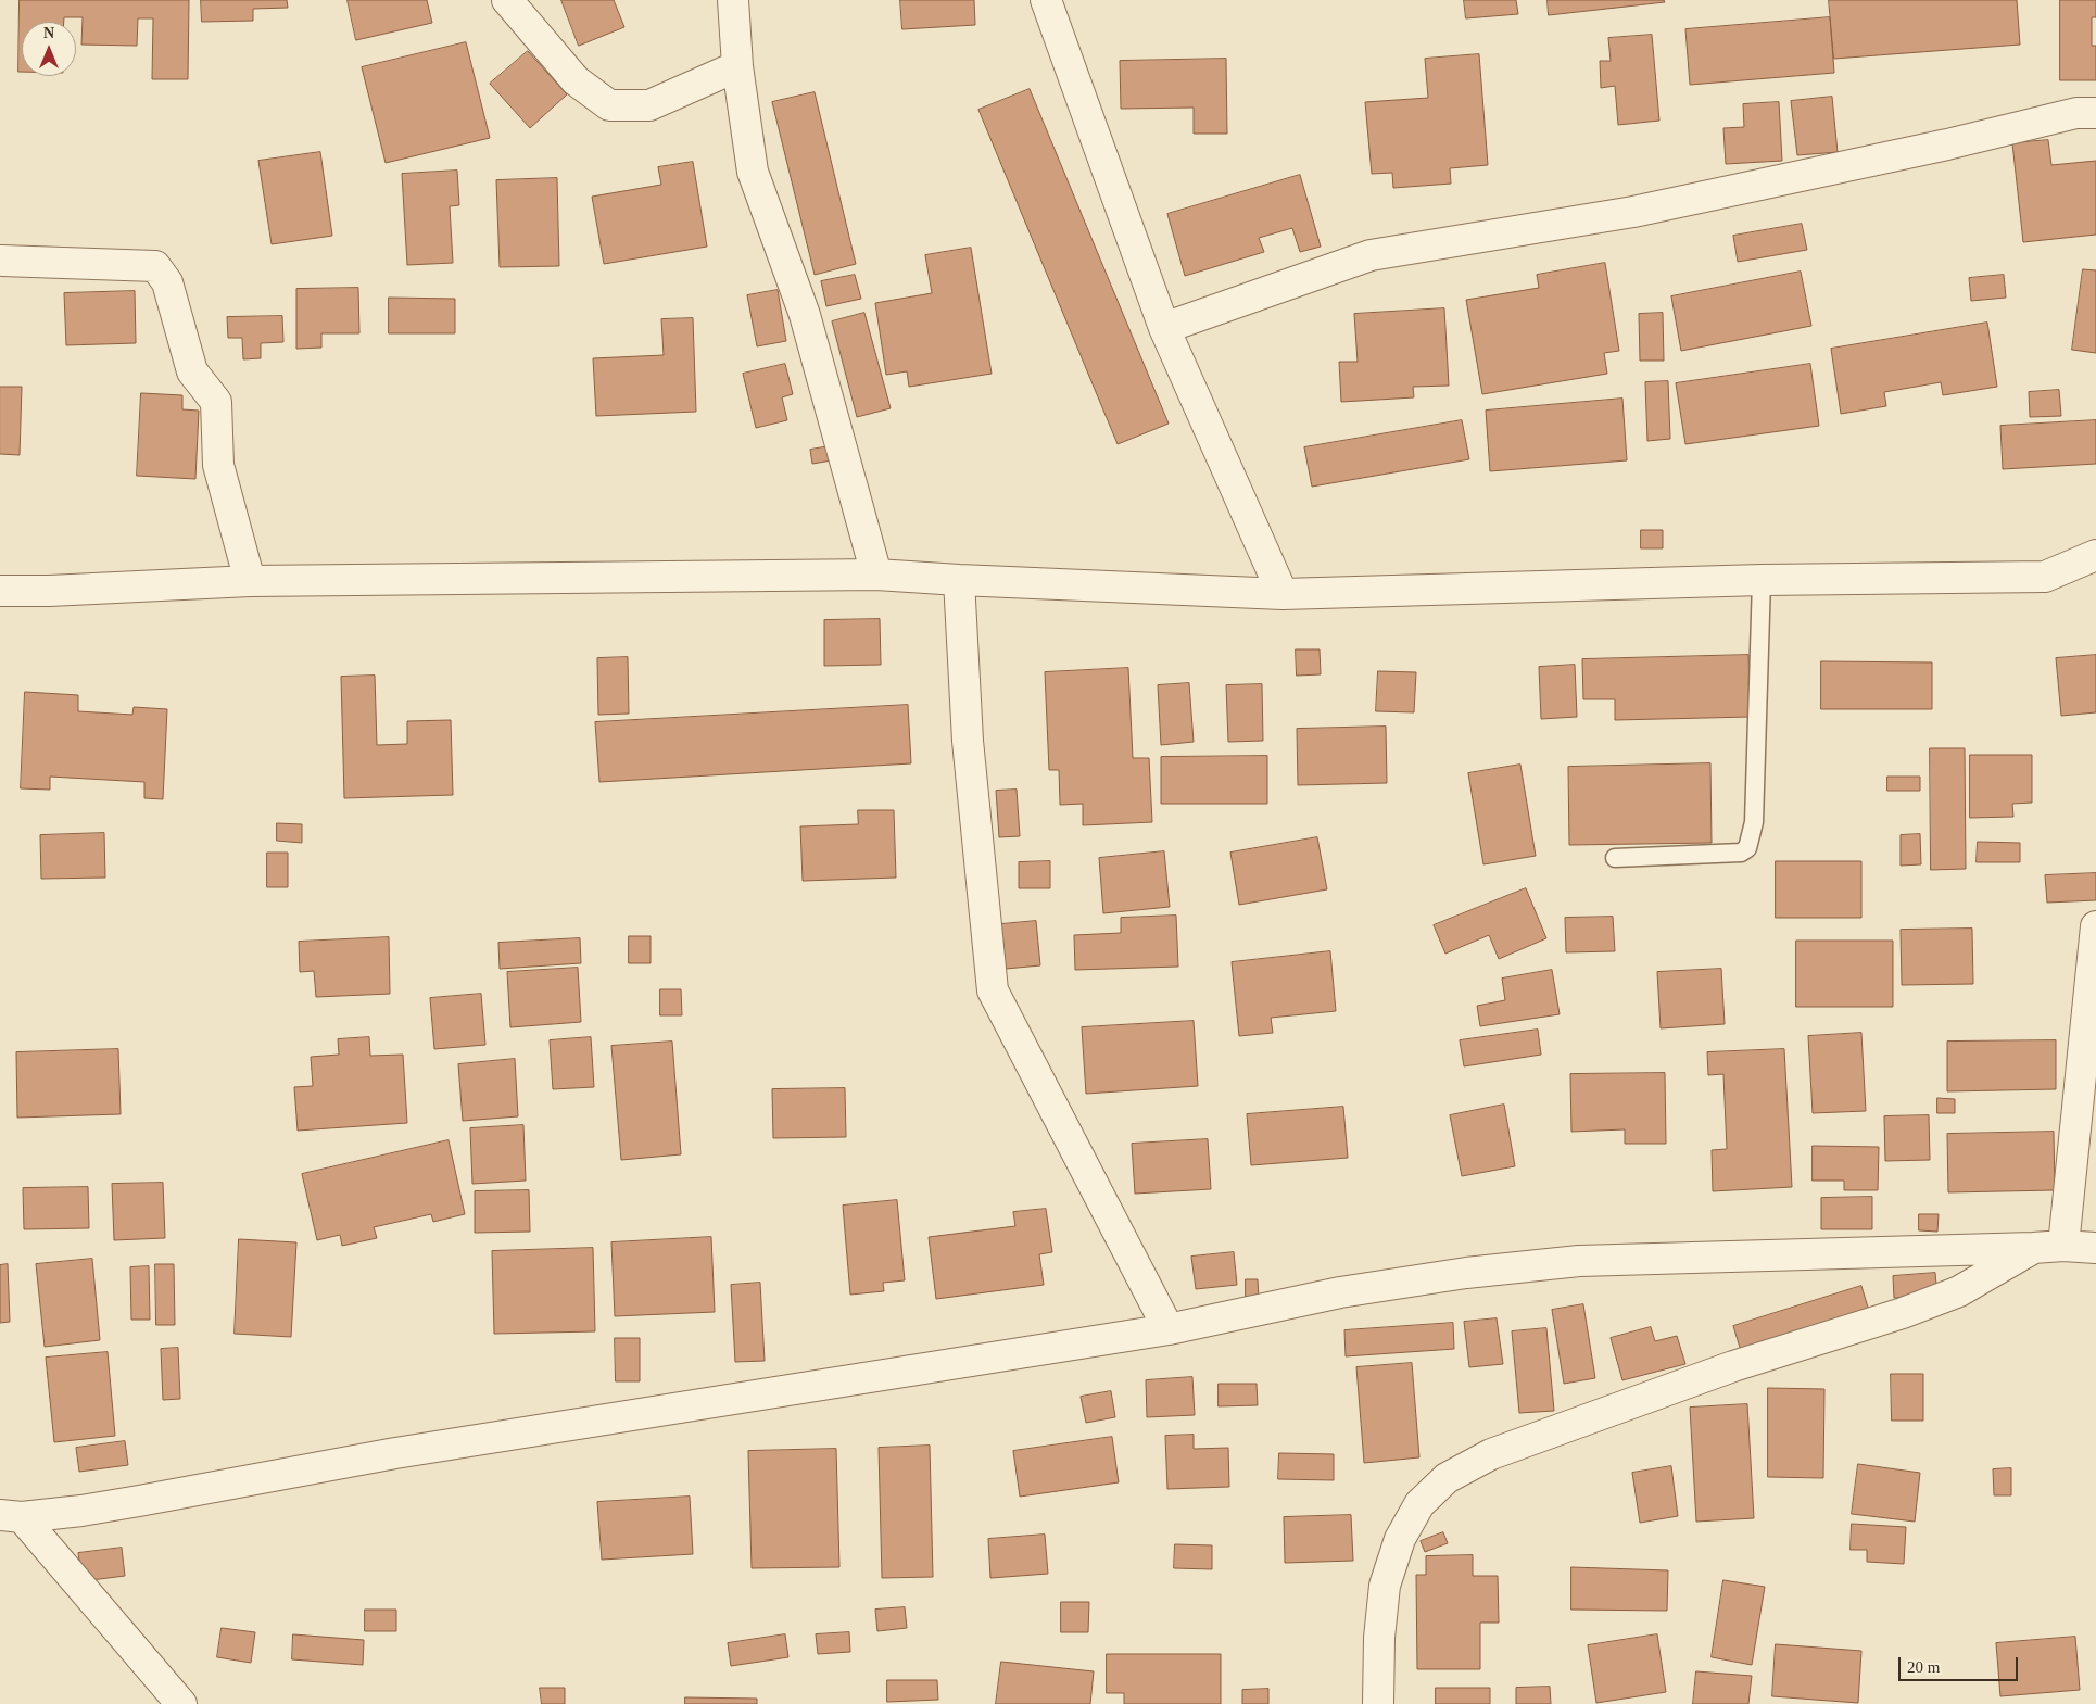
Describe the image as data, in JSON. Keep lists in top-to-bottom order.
{
  "scale_bar": "20 m",
  "north": "top"
}
